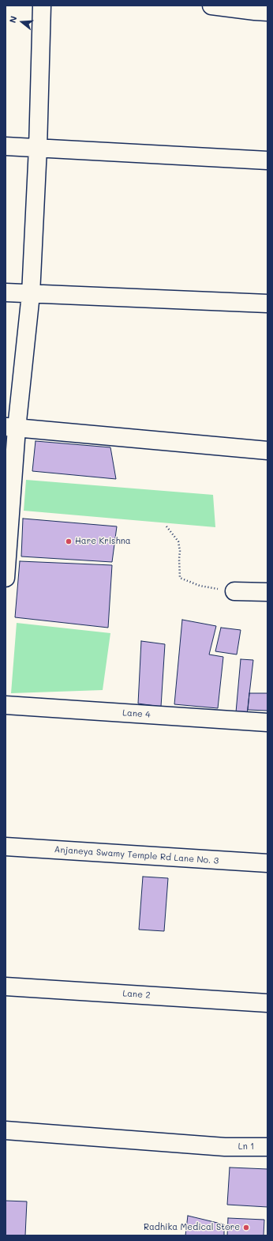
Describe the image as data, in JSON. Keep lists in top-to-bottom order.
{
  "streets": {
    "street": [
      "Lane 4",
      "Anjaneya Swamy Temple Rd Lane No. 3",
      "Lane 2",
      "Ln 1"
    ]
  },
  "places": ["Hare Krishna", "Radhika Medical Store"],
  "north": "left"
}
